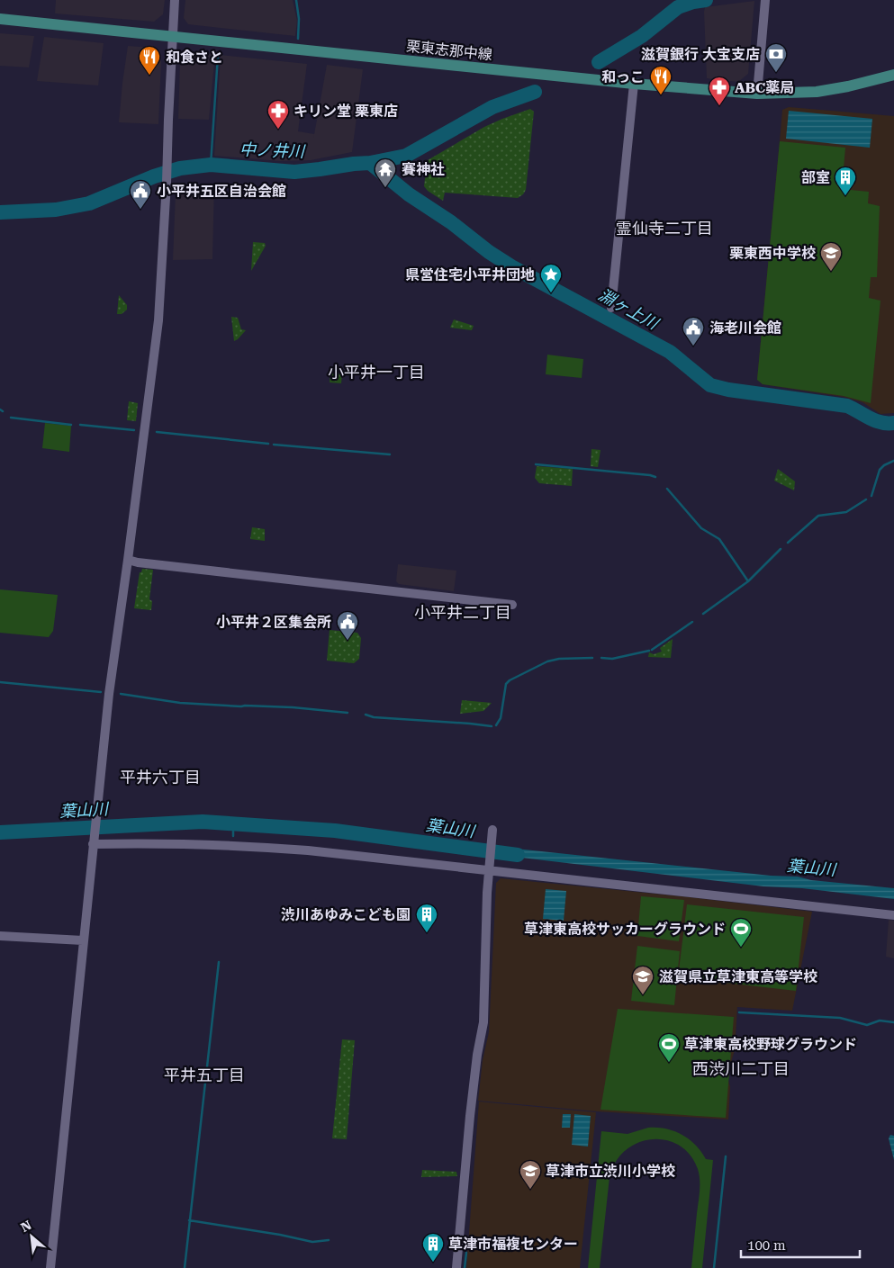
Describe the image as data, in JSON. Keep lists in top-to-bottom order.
{
  "streets": {
    "main road": ["栗東志那中線"]
  },
  "districts": [
    "霊仙寺二丁目",
    "小平井一丁目",
    "小平井二丁目",
    "平井六丁目",
    "西渋川二丁目",
    "平井五丁目"
  ],
  "water": ["中ノ井川", "淵ヶ上川", "葉山川"],
  "places": {
    "bank": ["滋賀銀行 大宝支店"],
    "restaurant": ["和食さと", "和っこ"],
    "pharmacy": ["ABC薬局", "キリン堂 栗東店"],
    "temple": ["賽神社"],
    "building": ["部室", "渋川あゆみこども園", "草津市福複センター"],
    "public building": ["小平井五区自治会館", "海老川会館", "小平井２区集会所"],
    "school or university": ["栗東西中学校", "滋賀県立草津東高等学校", "草津市立渋川小学校"],
    "place": ["県営住宅小平井団地"],
    "sports": ["草津東高校サッカーグラウンド", "草津東高校野球グラウンド"]
  },
  "scale_bar": "100 m",
  "north": "top left"
}
